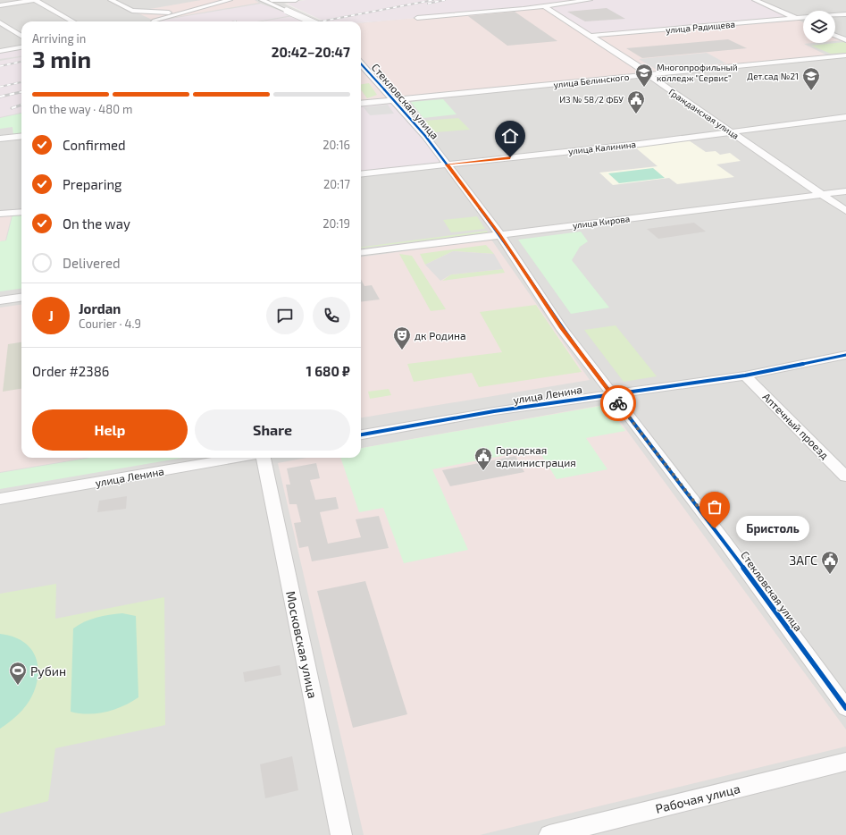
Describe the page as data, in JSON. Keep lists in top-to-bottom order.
{
  "streets": {
    "street": [
      "улица Радищева",
      "улица Белинского",
      "Стекловская улица",
      "Гражданская улица",
      "улица Калинина",
      "улица Кирова",
      "улица Ленина",
      "Аптечный проезд",
      "Московская улица",
      "Рабочая улица"
    ]
  },
  "crossings": [
    ["улица Радищева", "Гражданская улица"],
    ["улица Белинского", "Стекловская улица"],
    ["улица Белинского", "Гражданская улица"],
    ["Стекловская улица", "улица Калинина"],
    ["Стекловская улица", "улица Кирова"],
    ["Стекловская улица", "улица Ленина"],
    ["Гражданская улица", "улица Калинина"],
    ["Гражданская улица", "улица Кирова"],
    ["улица Ленина", "Аптечный проезд"]
  ],
  "places": {
    "school or university": ["Многопрофильный колледж \"Сервис\"", "Дет.сад №21"],
    "public building": ["ИЗ № 58/2 ФБУ", "Городская администрация", "ЗАГС"],
    "theatre": ["дк Родина"],
    "other": ["Бристоль"],
    "sports": ["Рубин"]
  },
  "page": {
    "heading": ["3 min", "Arriving in", "20:42–20:47"],
    "panel": [
      "Jordan",
      "Courier · 4.9",
      "Order #2386",
      "1 680 ₽"
    ],
    "bar": "On the way · 480 m",
    "list": [
      ["Confirmed", "20:16"],
      ["Preparing", "20:17"],
      ["On the way", "20:19"],
      "Delivered"
    ],
    "round": "J",
    "buttons": ["Help", "Share"],
    "bubble": "Бристоль"
  }
}
